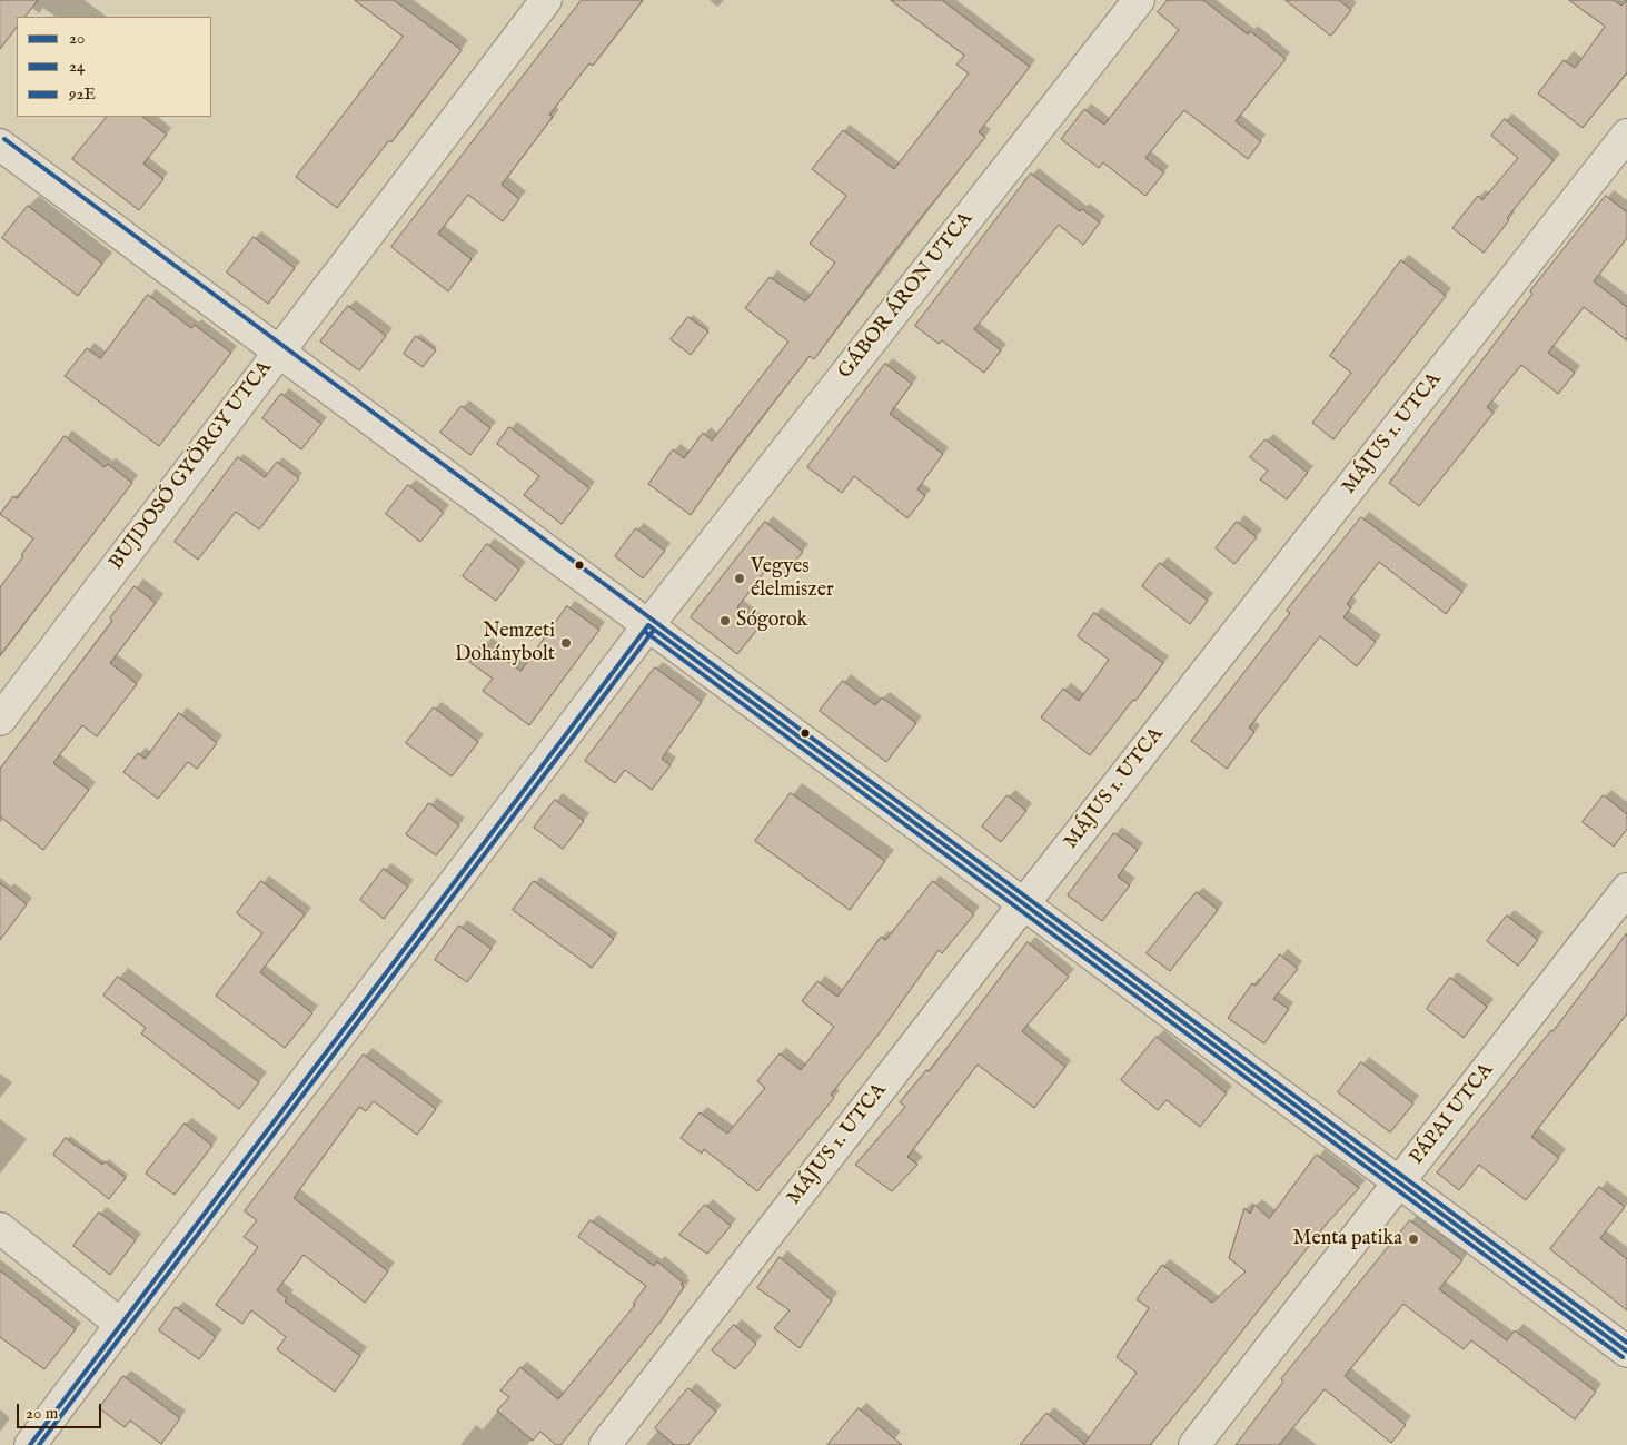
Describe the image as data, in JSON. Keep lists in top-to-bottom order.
{
  "streets": {
    "street": [
      "GÁBOR ÁRON UTCA",
      "MÁJUS 1. UTCA",
      "BUJDOSÓ GYÖRGY UTCA",
      "PÁPAI UTCA"
    ]
  },
  "places": [
    "Vegyes élelmiszer",
    "Sógorok",
    "Nemzeti Dohánybolt",
    "Menta patika"
  ],
  "lines": ["transit line 92E", "transit line 20", "transit line 24"],
  "legend": ["20", "24", "92E"],
  "scale_bar": "20 m"
}
